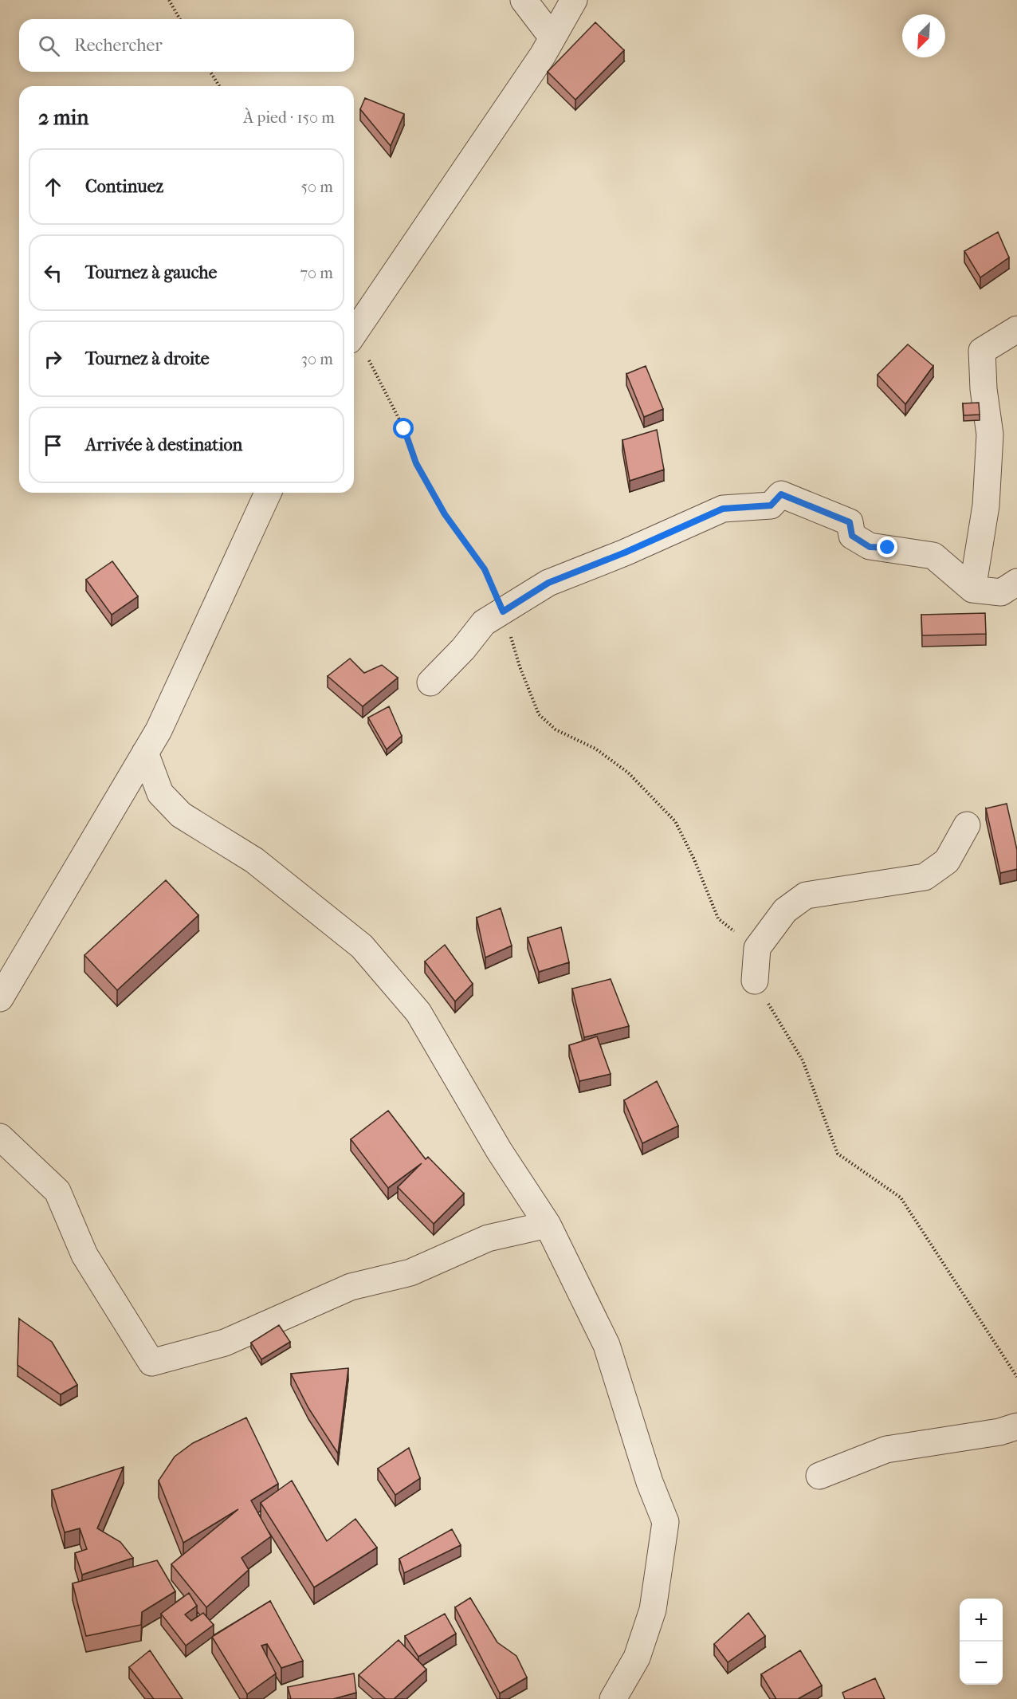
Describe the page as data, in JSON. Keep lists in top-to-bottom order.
{
  "north": "bottom left",
  "page": {
    "search": "Rechercher",
    "heading": ["2 min", "À pied · 150 m"],
    "list": [
      ["Continuez", "50 m"],
      ["Tournez à gauche", "70 m"],
      ["Tournez à droite", "30 m"],
      "Arrivée à destination"
    ],
    "map_buttons": ["+", "−"]
  }
}
